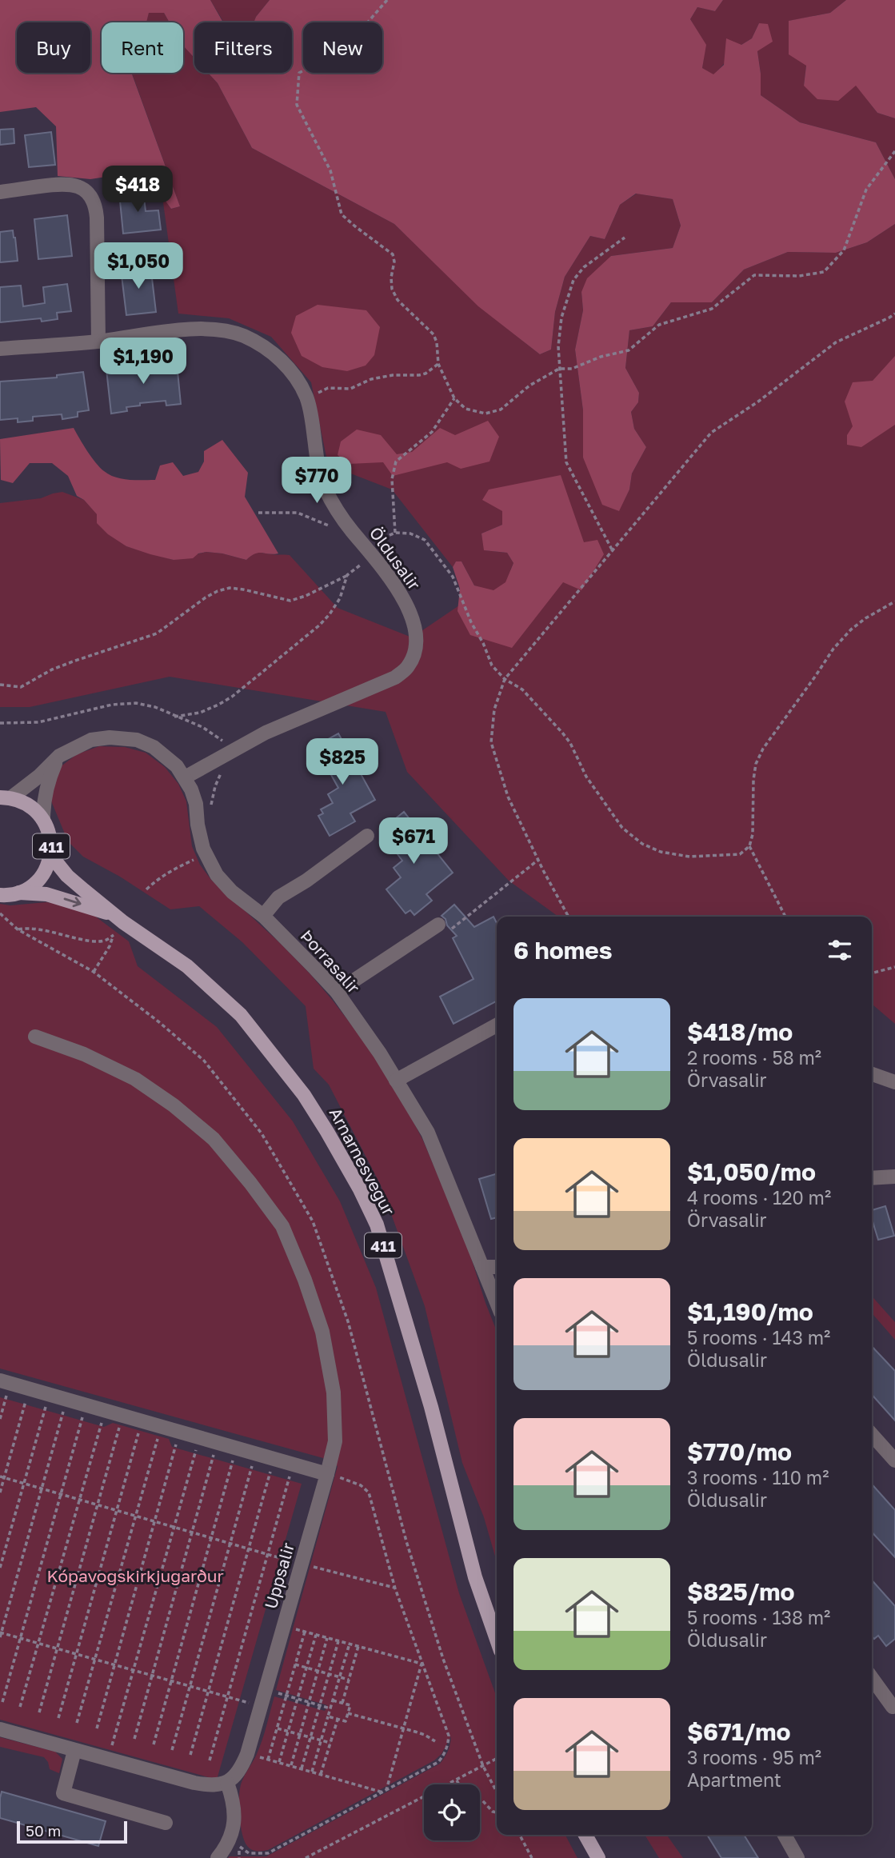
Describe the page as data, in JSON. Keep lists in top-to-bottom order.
{
  "streets": {
    "main road": ["411", "Arnarnesvegur"],
    "street": ["Öldusalir", "Þorrasalir", "Uppsalir"]
  },
  "crossings": [
    ["Öldusalir", "Þorrasalir"],
    ["411", "Þorrasalir"],
    ["411", "Arnarnesvegur"]
  ],
  "parks": ["Kópavogskirkjugarður"],
  "scale_bar": "50 m",
  "page": {
    "chip": [
      "Buy",
      "Rent",
      "Filters",
      "New"
    ],
    "price": [
      "$418",
      "$1,050",
      "$1,190",
      "$770",
      "$825",
      "$671"
    ],
    "heading": "6 homes",
    "list": [
      {
        "name": "$418/mo",
        "note": "2 rooms · 58 m² · Örvasalir"
      },
      {
        "name": "$1,050/mo",
        "note": "4 rooms · 120 m² · Örvasalir"
      },
      {
        "name": "$1,190/mo",
        "note": "5 rooms · 143 m² · Öldusalir"
      },
      {
        "name": "$770/mo",
        "note": "3 rooms · 110 m² · Öldusalir"
      },
      {
        "name": "$825/mo",
        "note": "5 rooms · 138 m² · Öldusalir"
      },
      {
        "name": "$671/mo",
        "note": "3 rooms · 95 m² · Apartment"
      }
    ],
    "scale": "50 m"
  }
}
